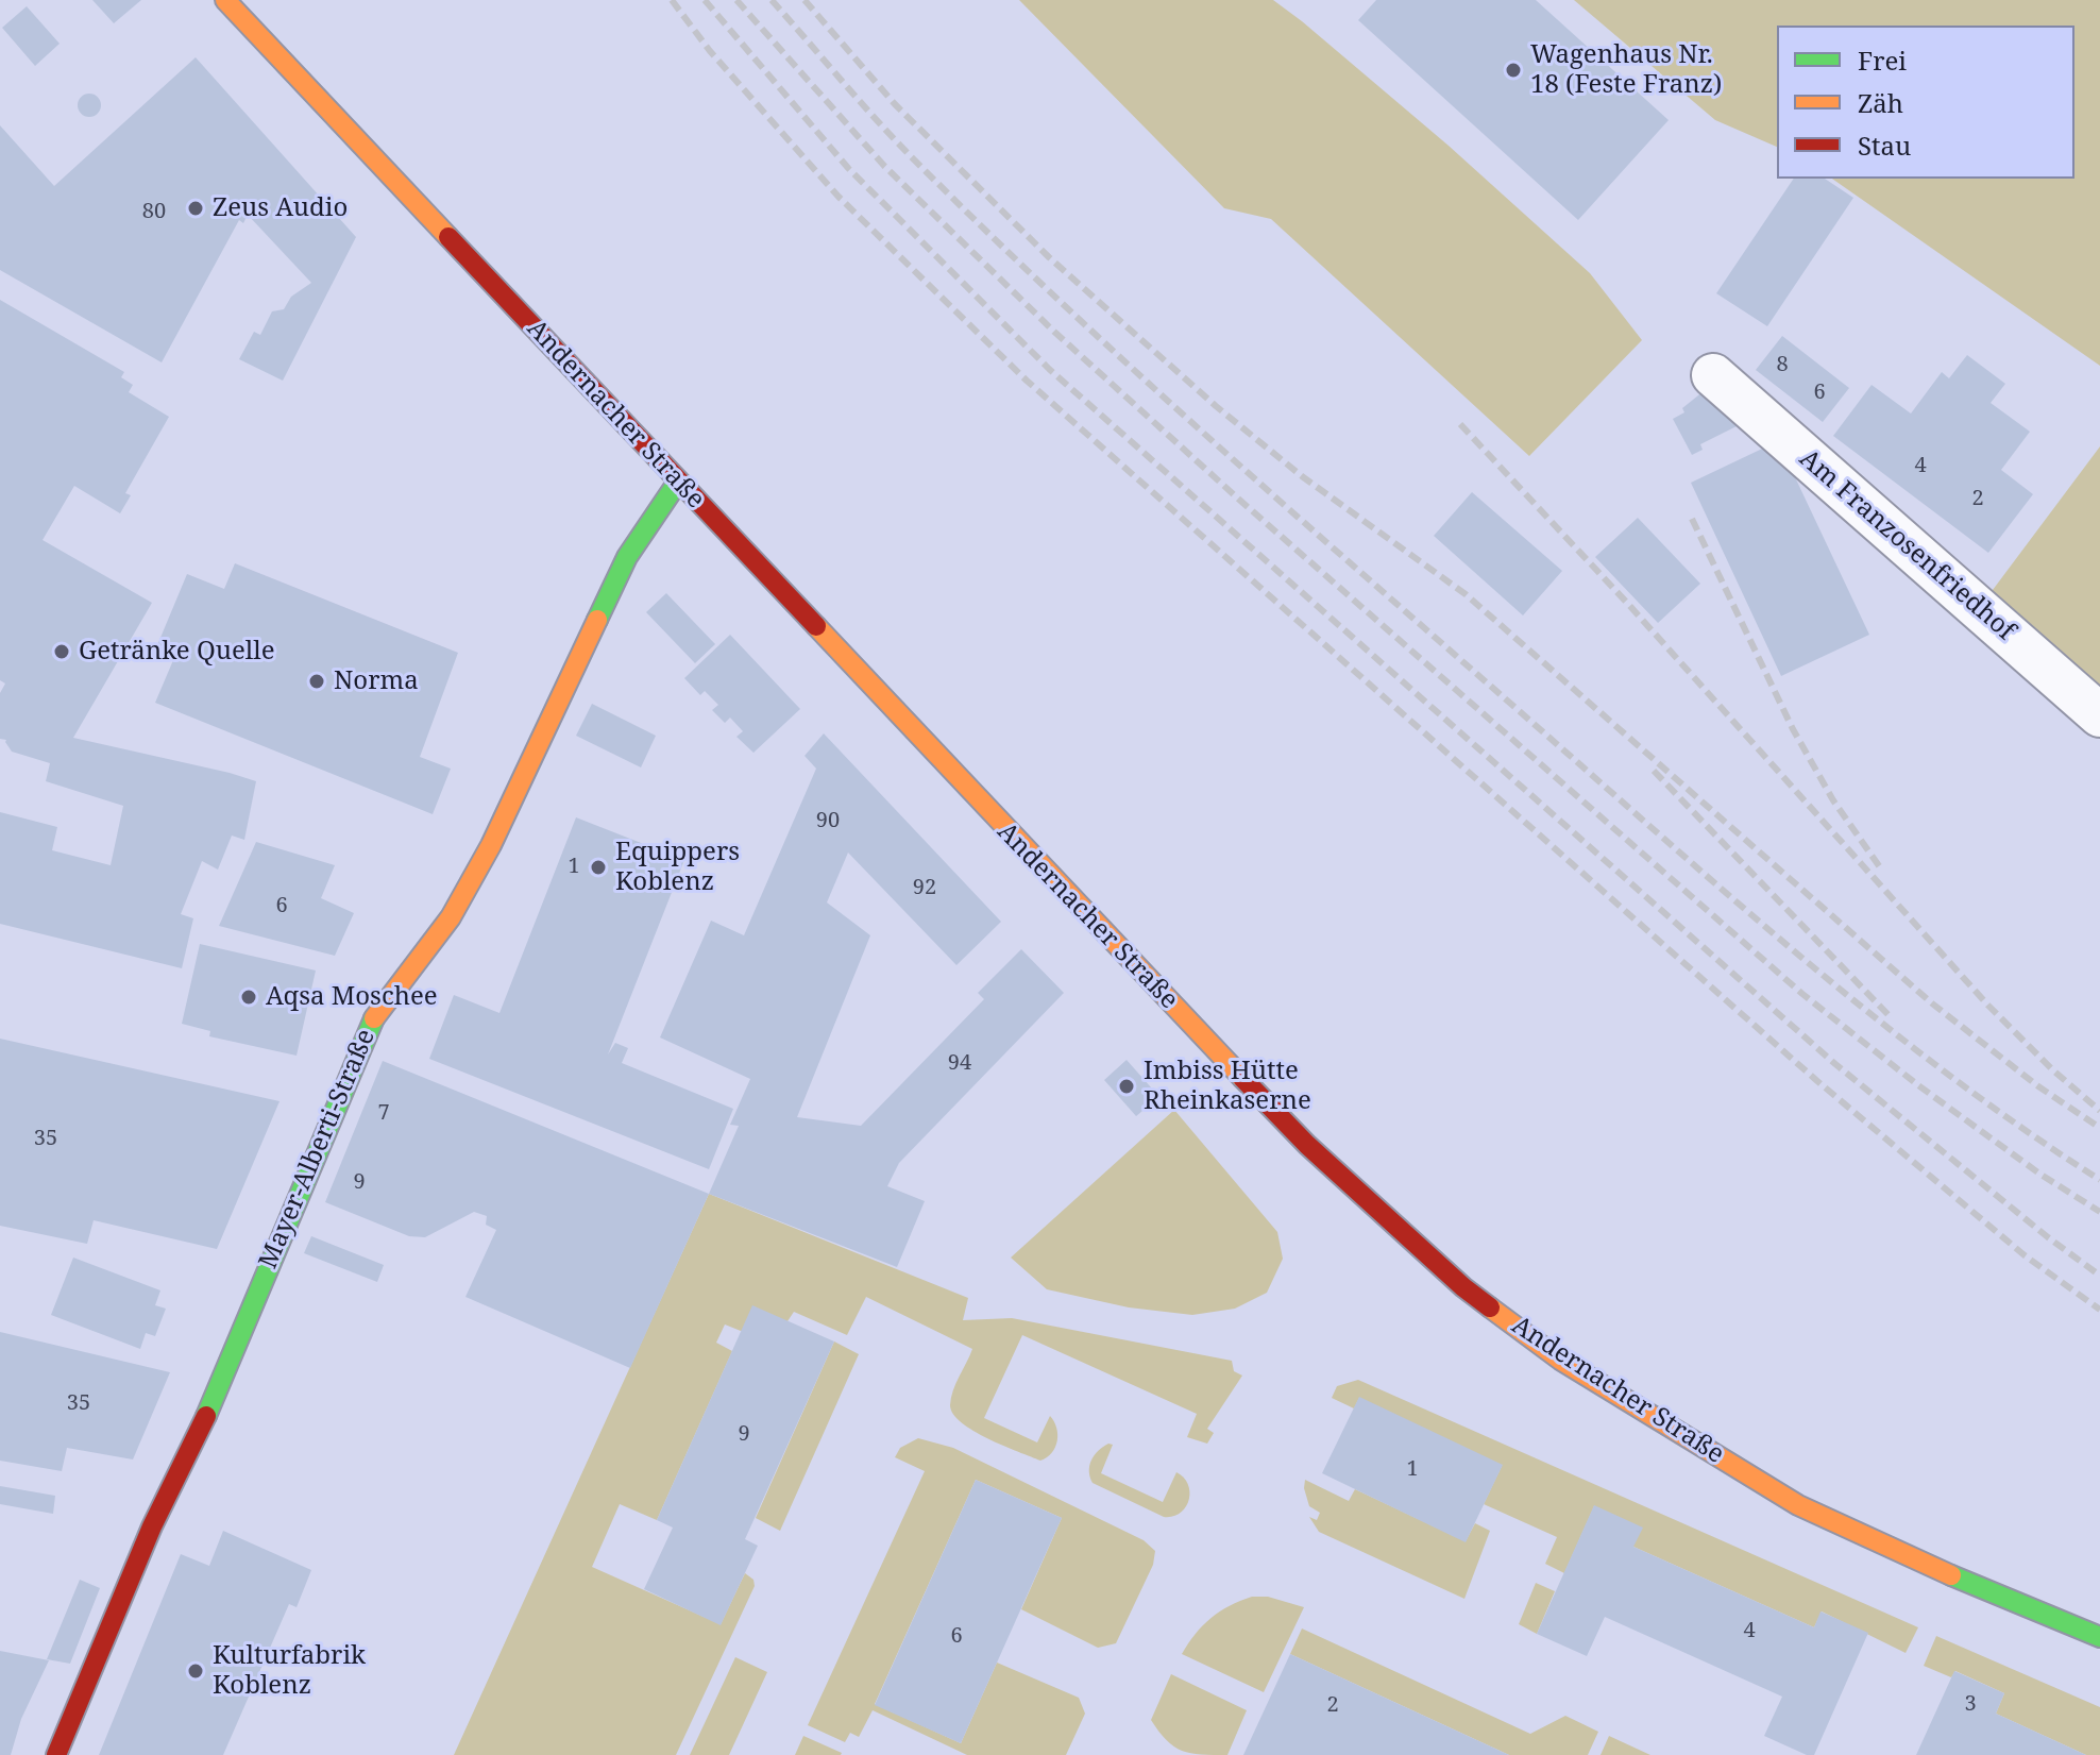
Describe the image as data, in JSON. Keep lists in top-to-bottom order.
{
  "streets": {
    "street": ["Andernacher Straße", "Am Franzosenfriedhof", "Mayer-Alberti-Straße"]
  },
  "crossings": [
    ["Andernacher Straße", "Mayer-Alberti-Straße"]
  ],
  "places": [
    "Wagenhaus Nr. 18 (Feste Franz)",
    "Zeus Audio",
    "Getränke Quelle",
    "Norma",
    "Equippers Koblenz",
    "Aqsa Moschee",
    "Imbiss Hütte Rheinkaserne",
    "Kulturfabrik Koblenz"
  ],
  "house_numbers": [
    "80",
    "8",
    "6",
    "4",
    "2",
    "90",
    "1",
    "92",
    "6",
    "94",
    "7",
    "35",
    "9",
    "35",
    "9",
    "1",
    "4",
    "6",
    "3",
    "2"
  ],
  "legend": ["Frei", "Zäh", "Stau"]
}
